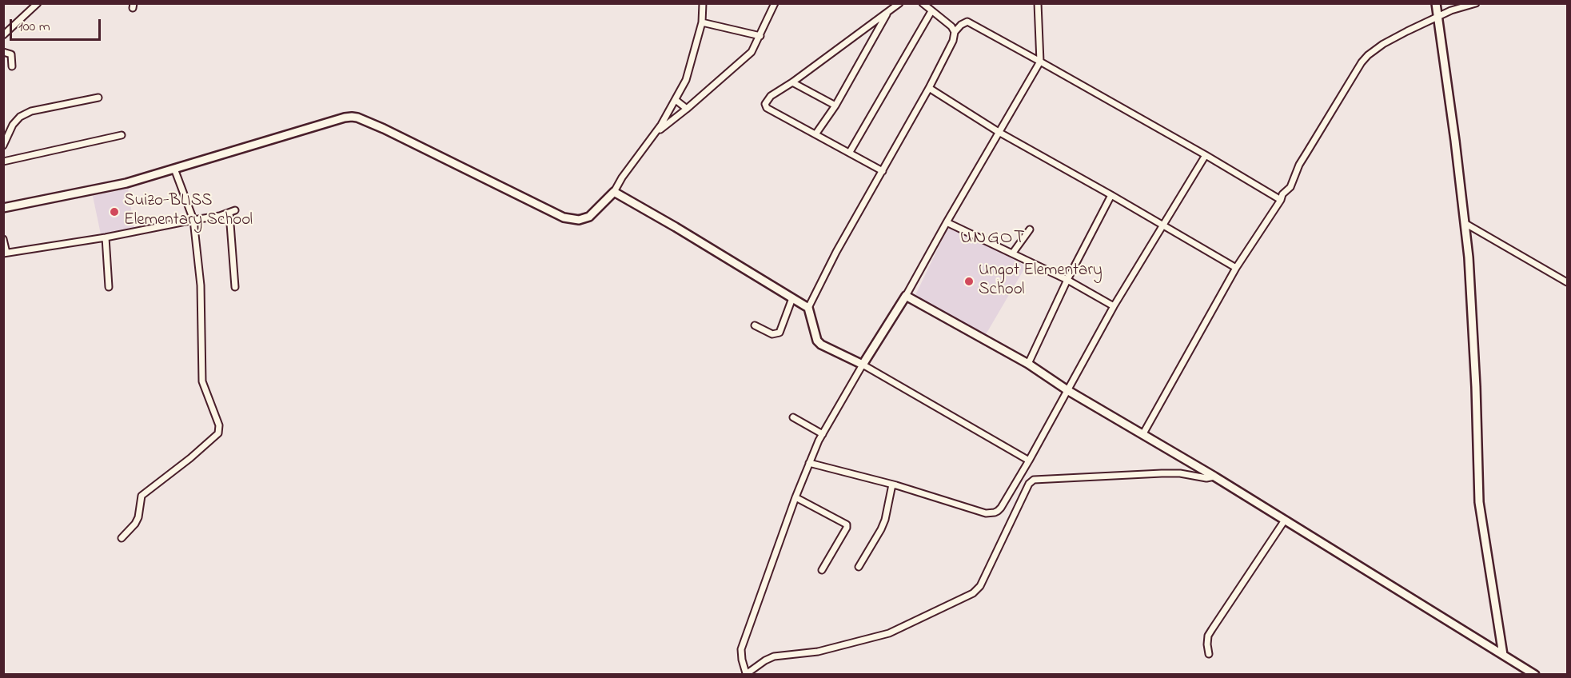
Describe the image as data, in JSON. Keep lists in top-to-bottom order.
{
  "districts": ["UNGOT"],
  "places": ["Suizo-BLISS Elementary School", "Ungot Elementary School"],
  "scale_bar": "100 m"
}
